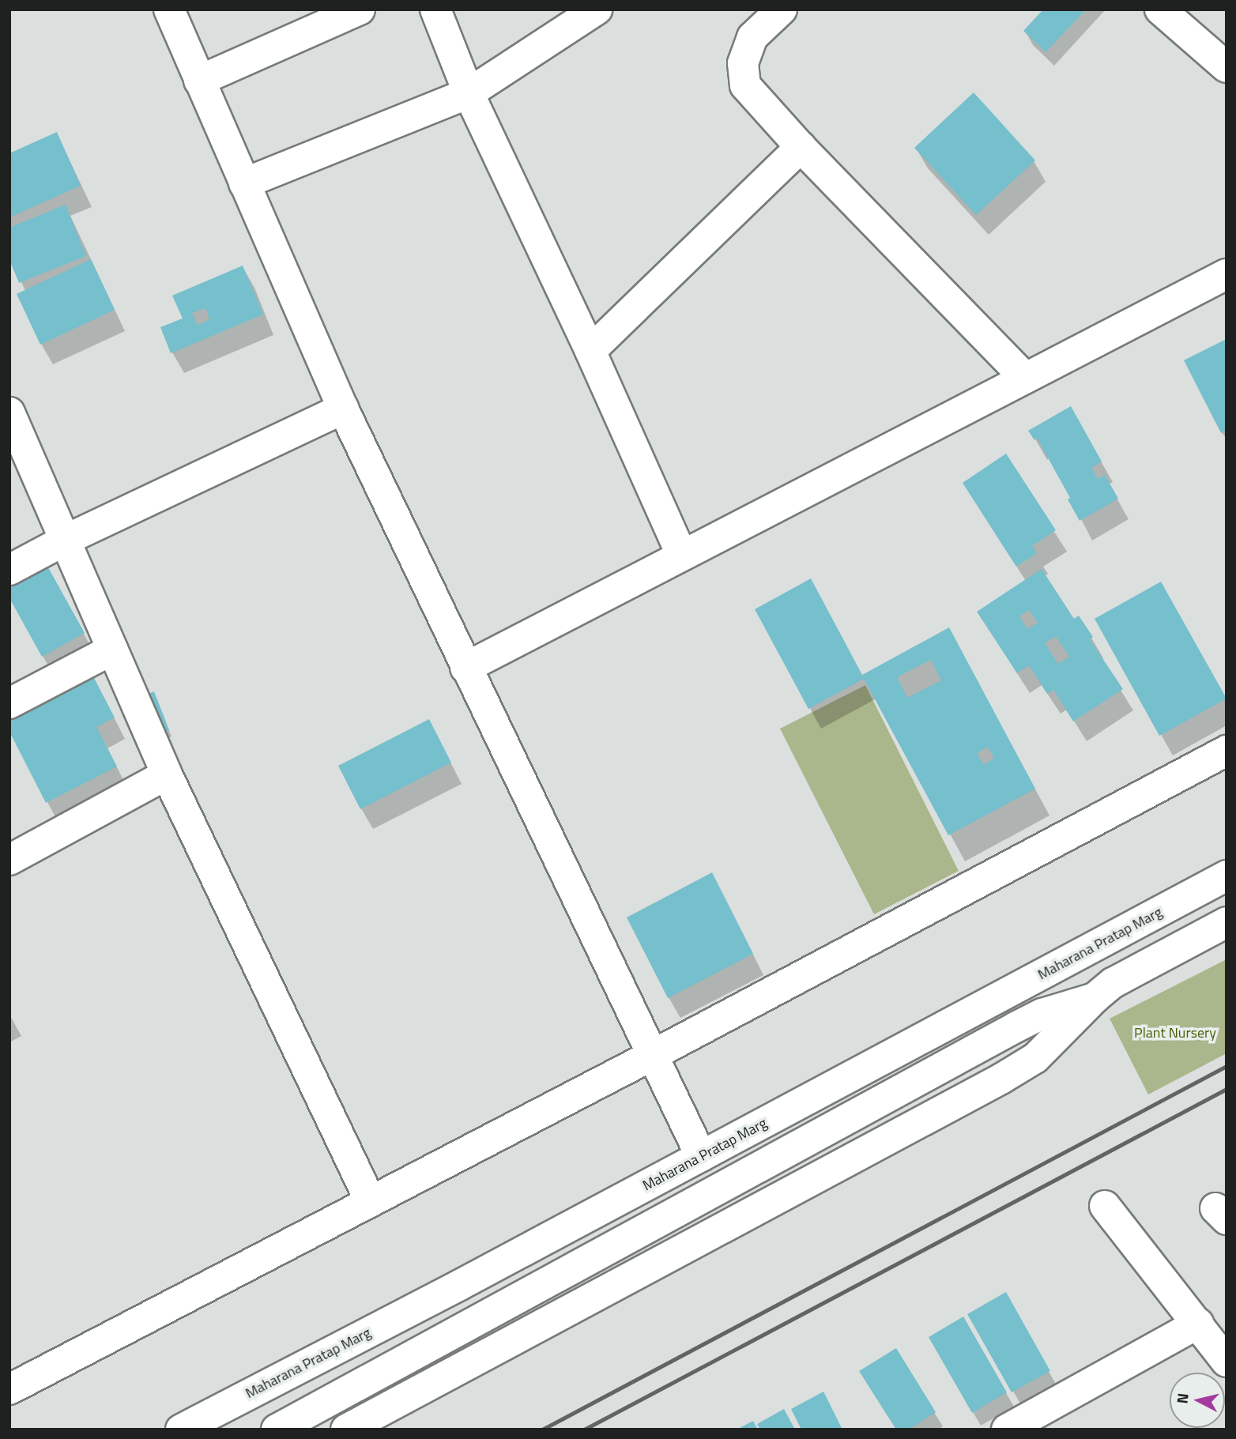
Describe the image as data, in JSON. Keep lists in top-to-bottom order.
{
  "streets": {
    "street": ["Maharana Pratap Marg"]
  },
  "parks": ["Plant Nursery"],
  "north": "left"
}
